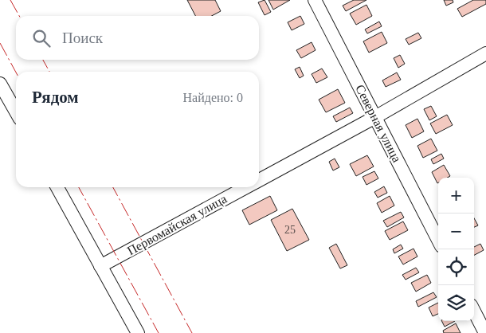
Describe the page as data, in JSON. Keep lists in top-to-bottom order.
{
  "streets": {
    "street": ["Северная улица", "Первомайская улица"]
  },
  "crossings": [
    ["Северная улица", "Первомайская улица"]
  ],
  "house_numbers": ["25"],
  "page": {
    "search": "Поиск",
    "heading": ["Рядом", "Найдено: 0"],
    "map_buttons": ["+", "−"]
  }
}
